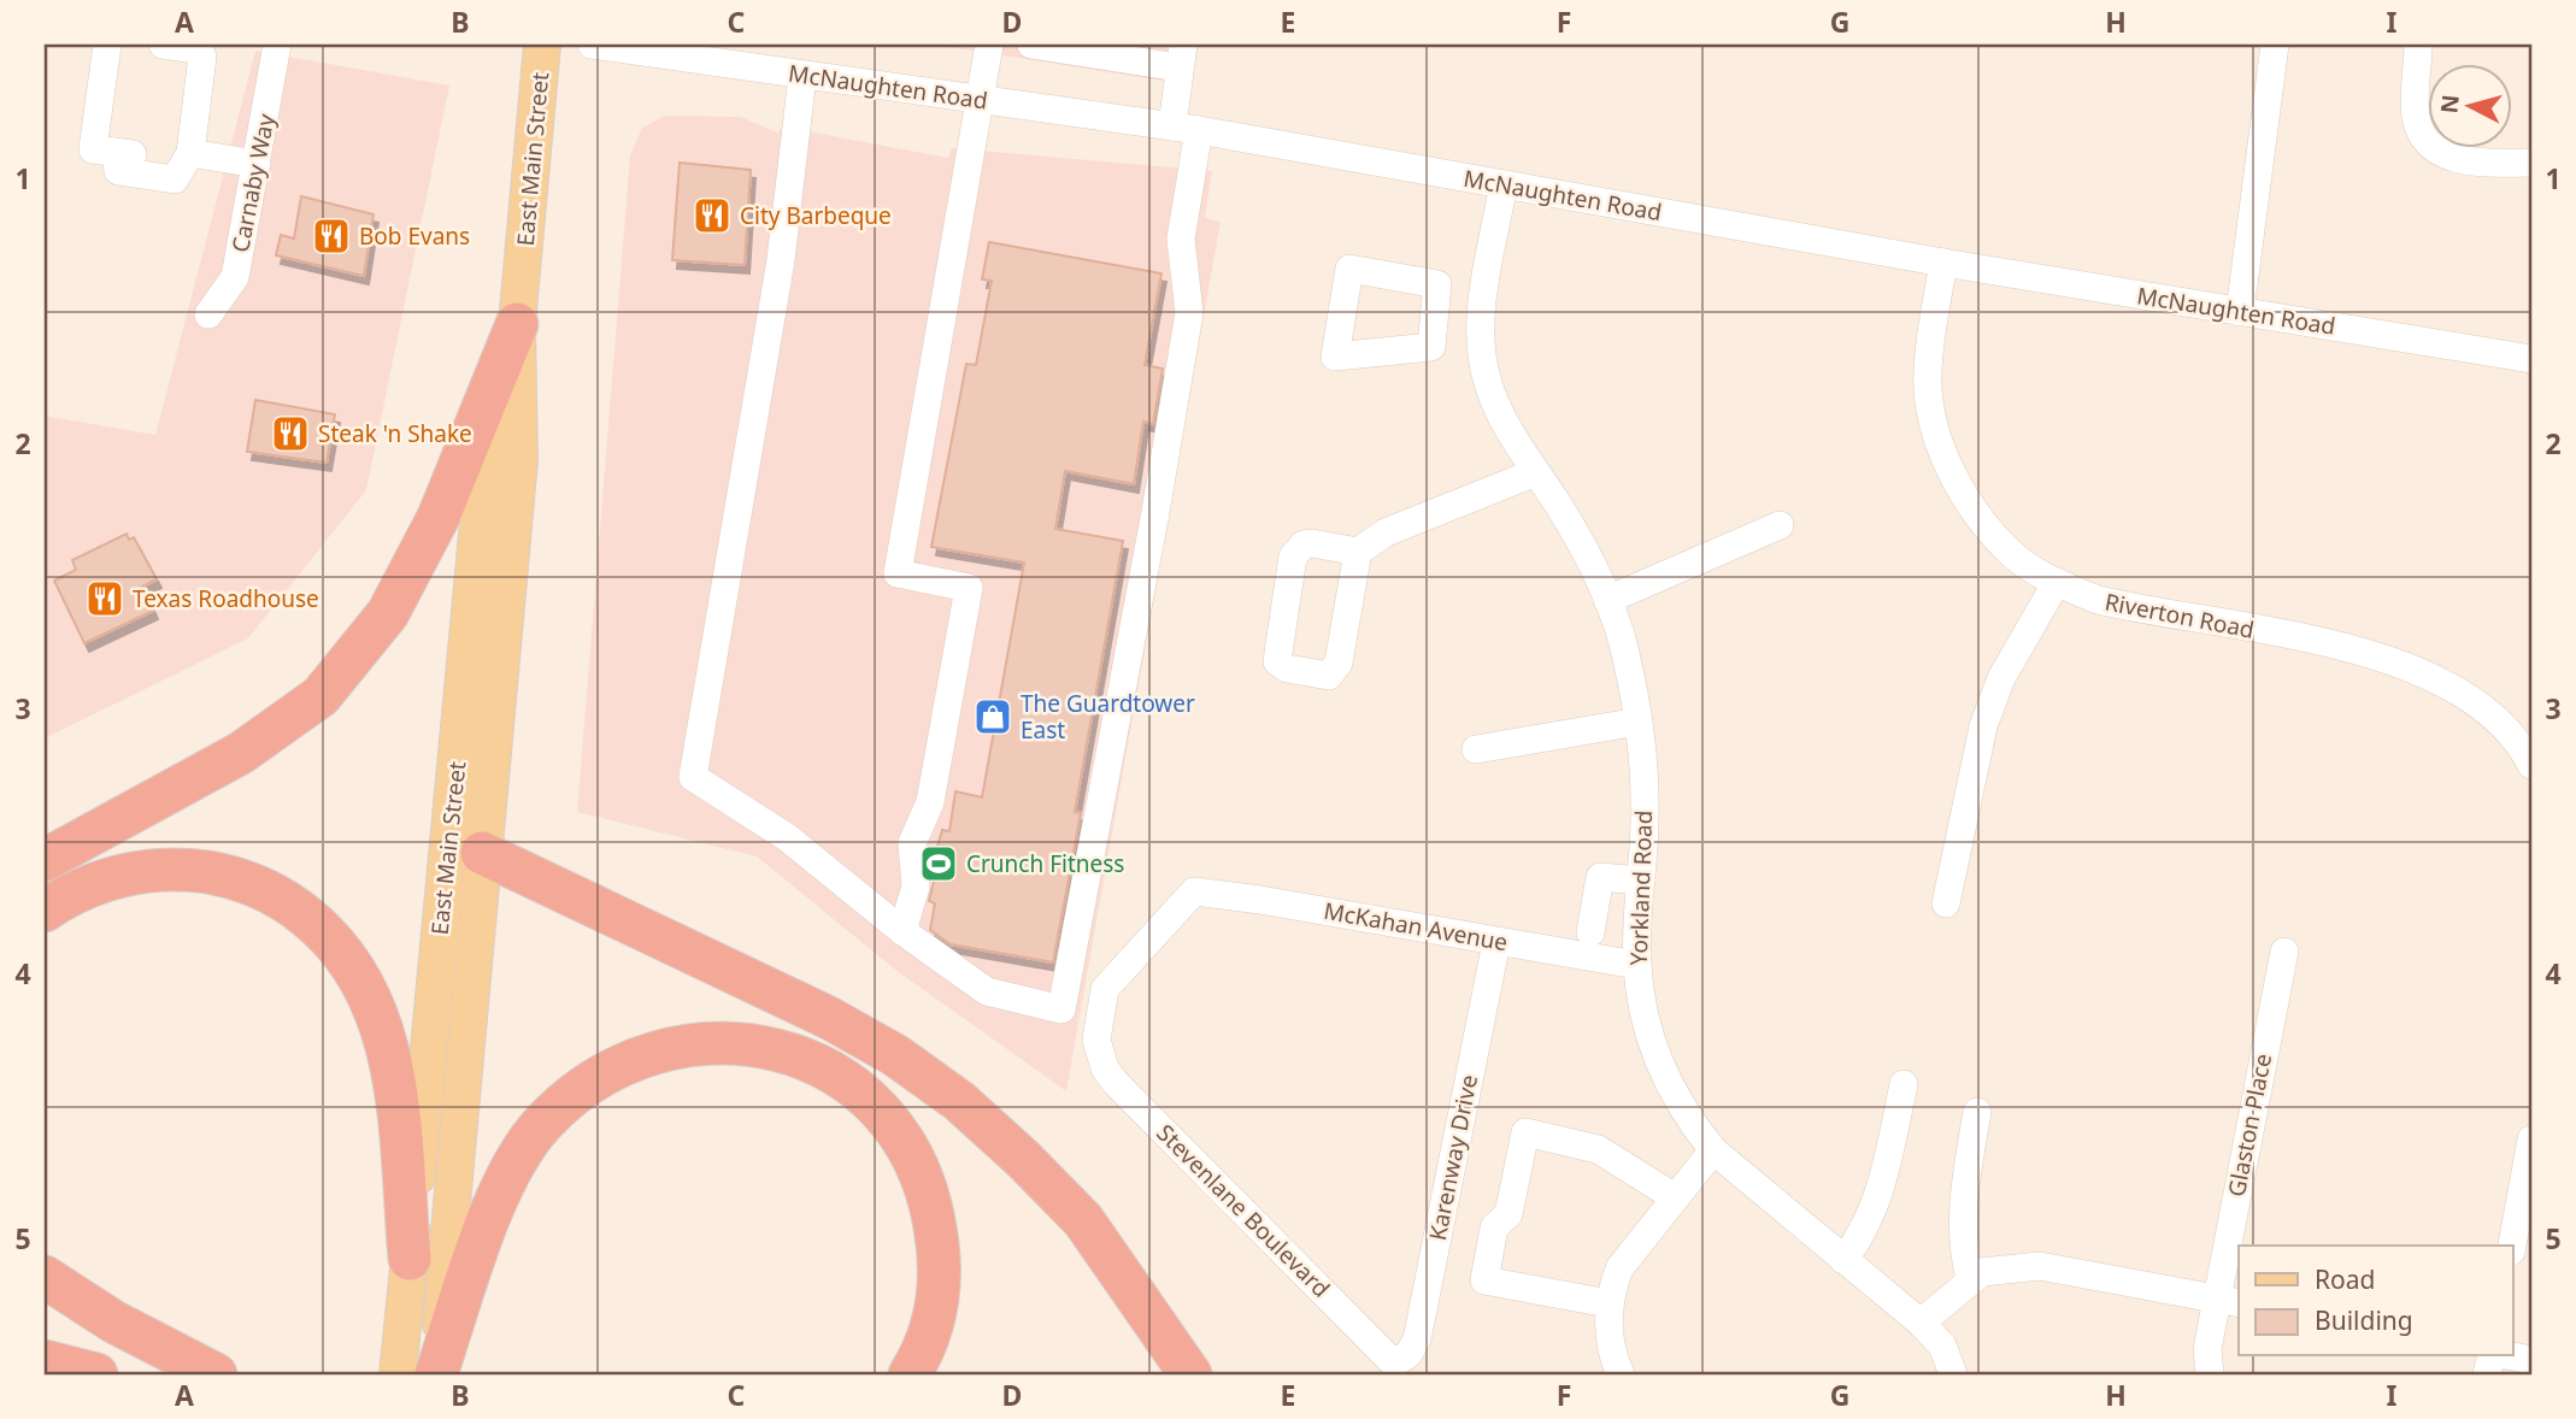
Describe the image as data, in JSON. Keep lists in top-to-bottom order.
{
  "streets": {
    "main road": ["East Main Street"],
    "street": [
      "McNaughten Road",
      "Carnaby Way",
      "Riverton Road",
      "Yorkland Road",
      "McKahan Avenue",
      "Glaston Place",
      "Karenway Drive",
      "Stevenlane Boulevard"
    ]
  },
  "crossings": [
    ["McNaughten Road", "Riverton Road"],
    ["McNaughten Road", "Yorkland Road"],
    ["Yorkland Road", "McKahan Avenue"],
    ["McKahan Avenue", "Karenway Drive"],
    ["McKahan Avenue", "Stevenlane Boulevard"],
    ["Karenway Drive", "Stevenlane Boulevard"]
  ],
  "places": {
    "restaurant": [
      "City Barbeque",
      "Bob Evans",
      "Steak 'n Shake",
      "Texas Roadhouse"
    ],
    "shop": ["The Guardtower East"],
    "sports": ["Crunch Fitness"]
  },
  "legend": ["Road", "Building"],
  "north": "left",
  "grid": {
    "columns": [
      "A",
      "B",
      "C",
      "D",
      "E",
      "F",
      "G",
      "H",
      "I"
    ],
    "rows": [
      "1",
      "2",
      "3",
      "4",
      "5"
    ]
  }
}
